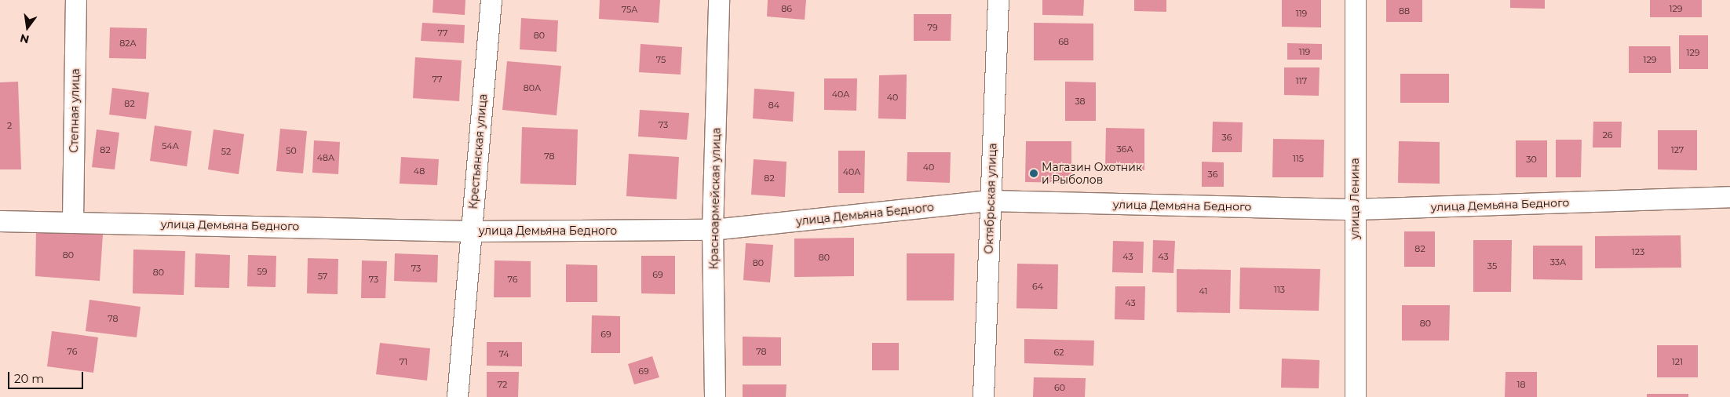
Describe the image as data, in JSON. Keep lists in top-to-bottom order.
{
  "streets": {
    "street": [
      "Степная улица",
      "Крестьянская улица",
      "Красноармейская улица",
      "Октябрьская улица",
      "улица Ленина",
      "улица Демьяна Бедного"
    ]
  },
  "crossings": [
    ["Степная улица", "улица Демьяна Бедного"],
    ["Крестьянская улица", "улица Демьяна Бедного"],
    ["Красноармейская улица", "улица Демьяна Бедного"],
    ["Октябрьская улица", "улица Демьяна Бедного"],
    ["улица Ленина", "улица Демьяна Бедного"]
  ],
  "places": ["Магазин Охотник и Рыболов"],
  "house_numbers": [
    "86",
    "129",
    "75А",
    "88",
    "119",
    "79",
    "77",
    "80",
    "68",
    "82А",
    "119",
    "129",
    "75",
    "129",
    "77",
    "117",
    "80А",
    "40А",
    "40",
    "38",
    "82",
    "84",
    "73",
    "2",
    "26",
    "36",
    "54А",
    "36А",
    "82",
    "127",
    "50",
    "52",
    "78",
    "48А",
    "115",
    "30",
    "40",
    "48",
    "40А",
    "36",
    "82",
    "82",
    "123",
    "80",
    "43",
    "43",
    "80",
    "33А",
    "80",
    "35",
    "73",
    "59",
    "80",
    "69",
    "57",
    "73",
    "76",
    "64",
    "113",
    "41",
    "43",
    "78",
    "80",
    "69",
    "76",
    "78",
    "62",
    "74",
    "71",
    "121",
    "69",
    "72",
    "18",
    "60"
  ],
  "scale_bar": "20 m",
  "north": "bottom"
}
